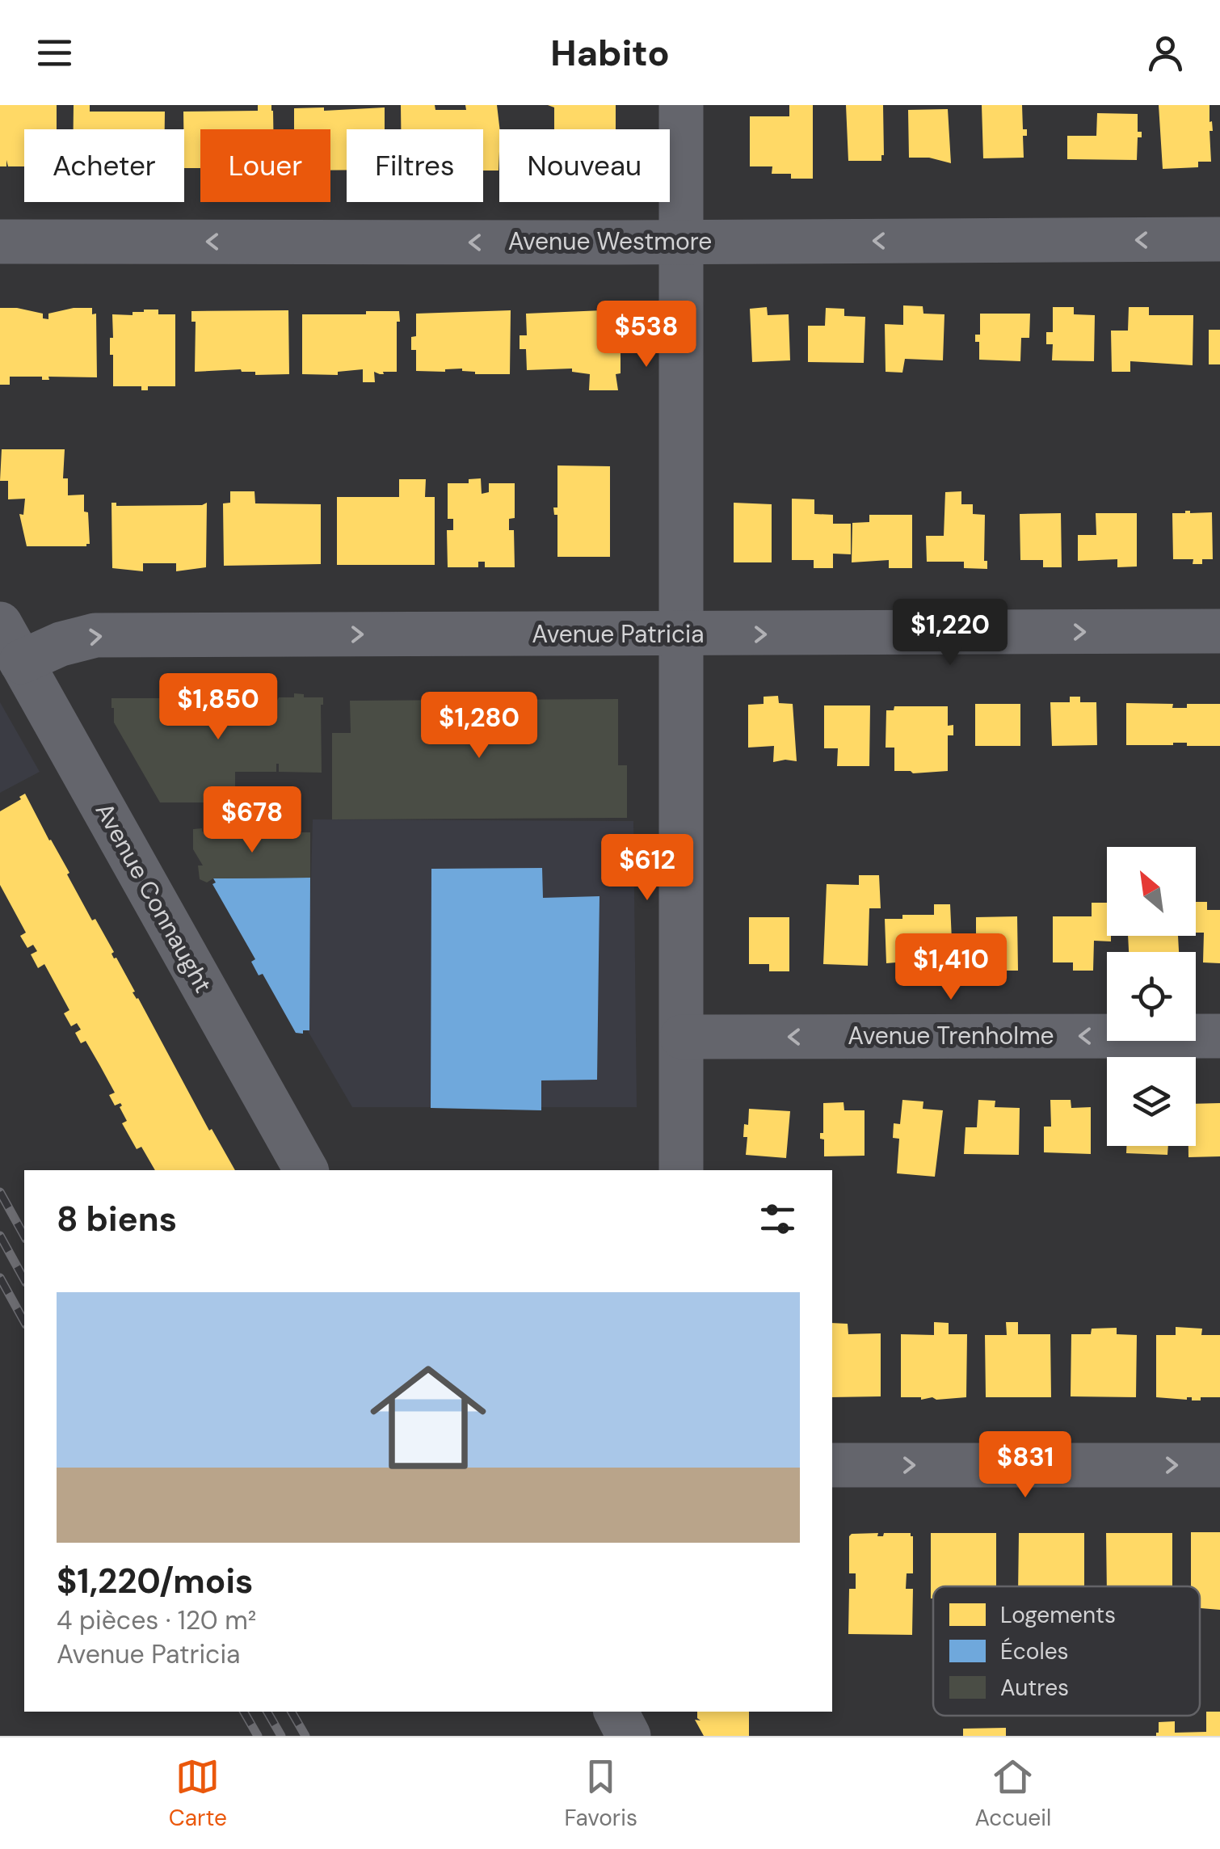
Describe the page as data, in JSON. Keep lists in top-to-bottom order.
{
  "streets": {
    "street": [
      "Avenue Westmore",
      "Avenue Patricia",
      "Avenue Connaught",
      "Avenue Trenholme"
    ]
  },
  "crossings": [
    ["Avenue Patricia", "Avenue Connaught"]
  ],
  "one_way": ["Avenue Westmore", "Avenue Patricia", "Avenue Trenholme"],
  "legend": ["Logements", "Écoles", "Autres"],
  "north": "top left",
  "page": {
    "header": "Habito",
    "chip": [
      "Acheter",
      "Louer",
      "Filtres",
      "Nouveau"
    ],
    "price": [
      "$538",
      "$1,220",
      "$1,850",
      "$1,280",
      "$678",
      "$612",
      "$1,410",
      "$831"
    ],
    "heading": "8 biens",
    "list": [
      {
        "name": "$1,220/mois",
        "note": "4 pièces · 120 m² · Avenue Patricia"
      }
    ],
    "tabs": ["Carte", "Favoris", "Accueil"]
  }
}
